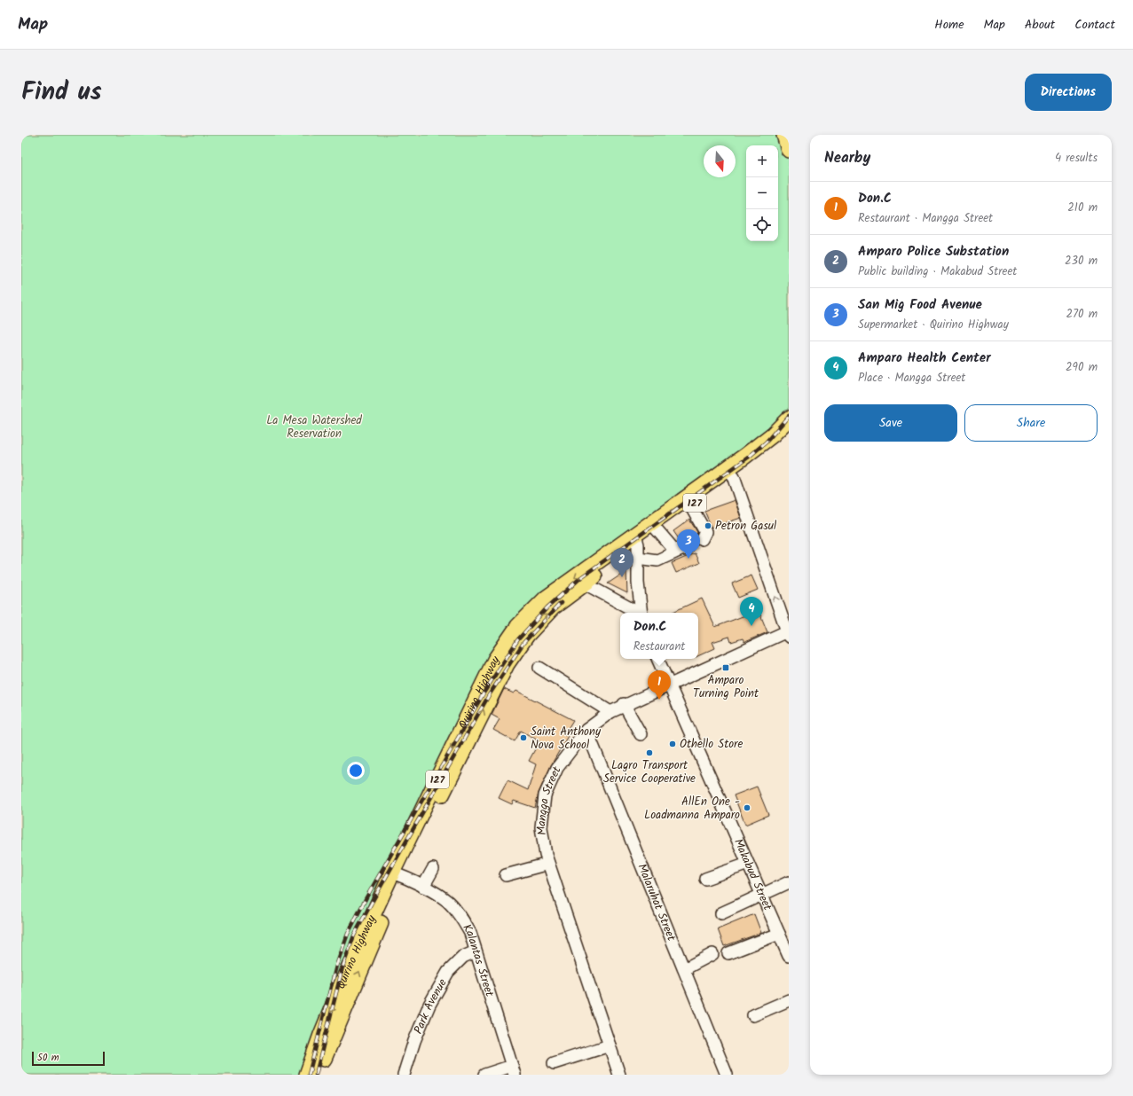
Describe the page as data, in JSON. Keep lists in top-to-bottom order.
{
  "streets": {
    "main road": ["127", "Quirino Highway"],
    "street": [
      "Mangga Street",
      "Makabud Street",
      "Malaruhat Street",
      "Kalantas Street",
      "Park Avenue"
    ]
  },
  "crossings": [
    ["Quirino Highway", "Kalantas Street"],
    ["Mangga Street", "Makabud Street"],
    ["Mangga Street", "Malaruhat Street"],
    ["Kalantas Street", "Park Avenue"]
  ],
  "parks": ["La Mesa Watershed Reservation"],
  "places": {
    "other": [
      "Petron Gasul",
      "Saint Anthony Nova School",
      "Othello Store",
      "Lagro Transport Service Cooperative",
      "AllEn One - Loadmanna Amparo"
    ],
    "transit": ["Amparo Turning Point"]
  },
  "scale_bar": "50 m",
  "north": "bottom",
  "page": {
    "header": "Map",
    "nav": [
      "Home",
      "Map",
      "About",
      "Contact"
    ],
    "title": "Find us",
    "buttons": [
      "Directions",
      ["Save", "Share"]
    ],
    "heading": ["Nearby", "4 results"],
    "map_buttons": ["+", "−"],
    "list": [
      {
        "mark": "1",
        "name": "Don.C",
        "note": "Restaurant · Mangga Street",
        "value": "210 m"
      },
      {
        "mark": "2",
        "name": "Amparo Police Substation",
        "note": "Public building · Makabud Street",
        "value": "230 m"
      },
      {
        "mark": "3",
        "name": "San Mig Food Avenue",
        "note": "Supermarket · Quirino Highway",
        "value": "270 m"
      },
      {
        "mark": "4",
        "name": "Amparo Health Center",
        "note": "Place · Mangga Street",
        "value": "290 m"
      }
    ],
    "pins": [
      "3",
      "2",
      "4",
      "1"
    ],
    "popup": ["Don.C", "Restaurant"],
    "scale": "50 m"
  }
}
